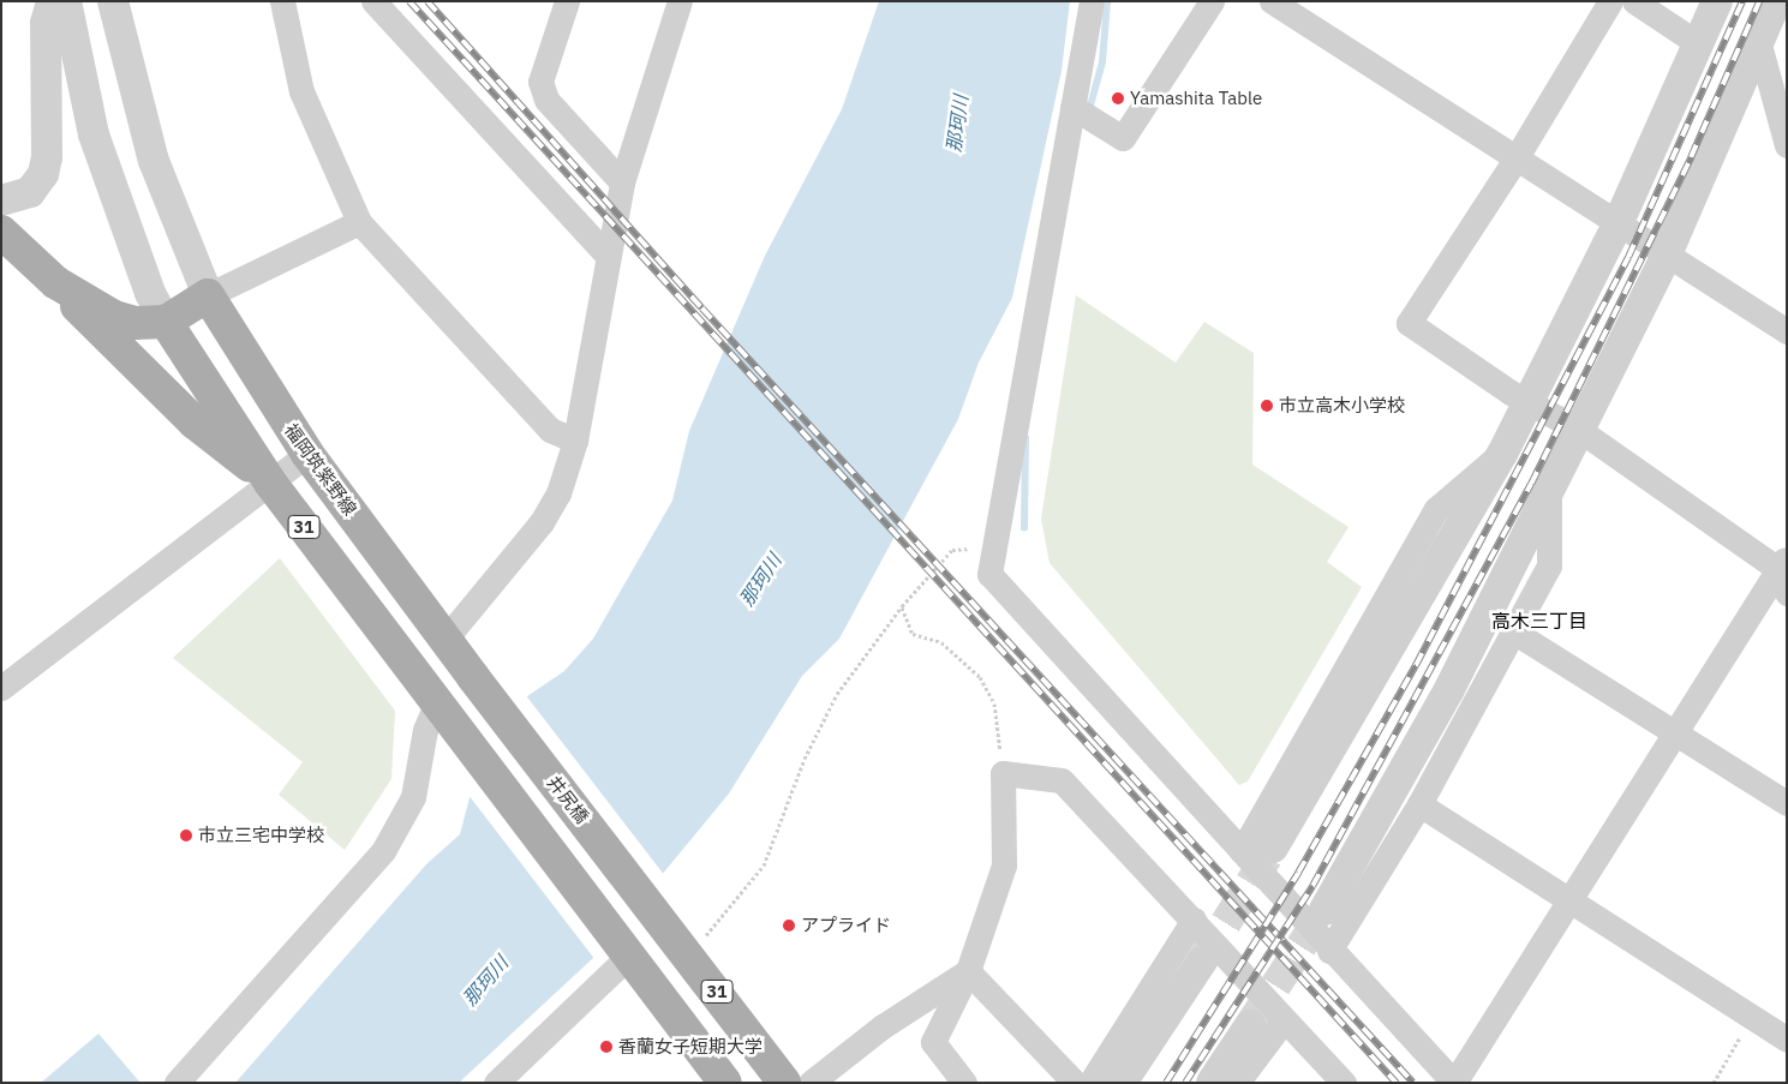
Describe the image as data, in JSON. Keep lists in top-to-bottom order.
{
  "streets": {
    "main road": ["福岡筑紫野線", "31", "井尻橋"]
  },
  "crossings": [
    ["福岡筑紫野線", "井尻橋"]
  ],
  "districts": ["高木三丁目"],
  "water": ["那珂川"],
  "places": [
    "Yamashita Table",
    "市立高木小学校",
    "市立三宅中学校",
    "アプライド",
    "香蘭女子短期大学"
  ]
}
